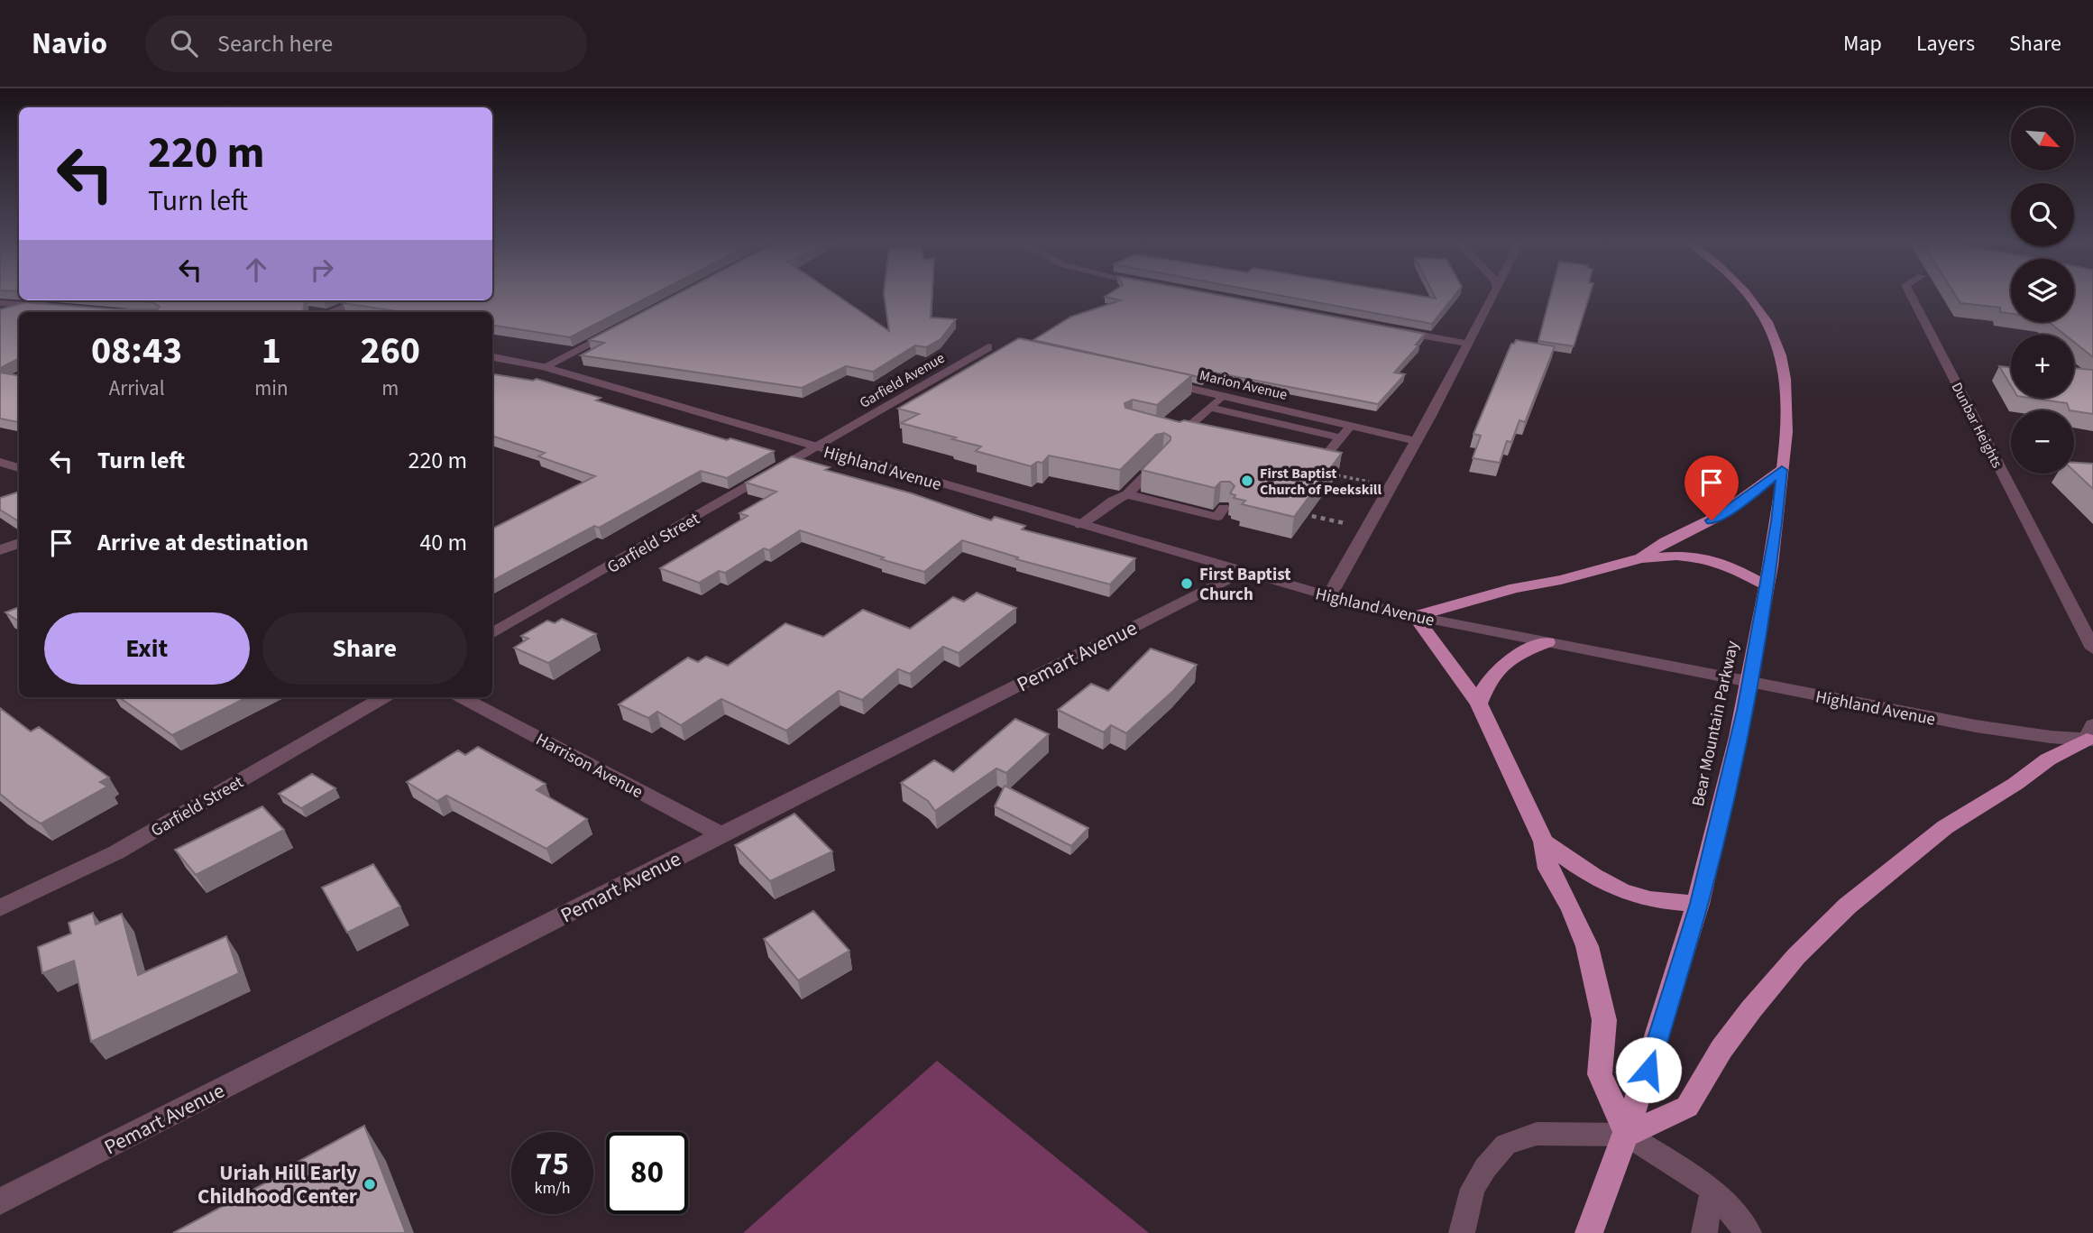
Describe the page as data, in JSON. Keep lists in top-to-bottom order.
{
  "streets": {
    "highway": ["Bear Mountain Parkway"],
    "street": [
      "Garfield Avenue",
      "Marion Avenue",
      "Dunbar Heights",
      "Highland Avenue",
      "Garfield Street",
      "Pemart Avenue",
      "Harrison Avenue"
    ]
  },
  "crossings": [
    ["Garfield Avenue", "Highland Avenue"],
    ["Garfield Avenue", "Garfield Street"],
    ["Highland Avenue", "Garfield Street"],
    ["Highland Avenue", "Pemart Avenue"],
    ["Pemart Avenue", "Harrison Avenue"]
  ],
  "places": ["First Baptist Church of Peekskill", "First Baptist Church", "Uriah Hill Early Childhood Center"],
  "north": "bottom right",
  "page": {
    "header": "Navio",
    "search": "Search here",
    "nav": ["Map", "Layers", "Share"],
    "map_buttons": ["+", "−"],
    "turn": ["220 m", "Turn left"],
    "eta": [
      "08:43",
      "Arrival",
      "1",
      "min",
      "260",
      "m"
    ],
    "list": [
      {
        "name": "Turn left",
        "value": "220 m"
      },
      {
        "name": "Arrive at destination",
        "value": "40 m"
      }
    ],
    "buttons": ["Exit", "Share"],
    "speed": "75 km/h",
    "limit": "80"
  }
}
